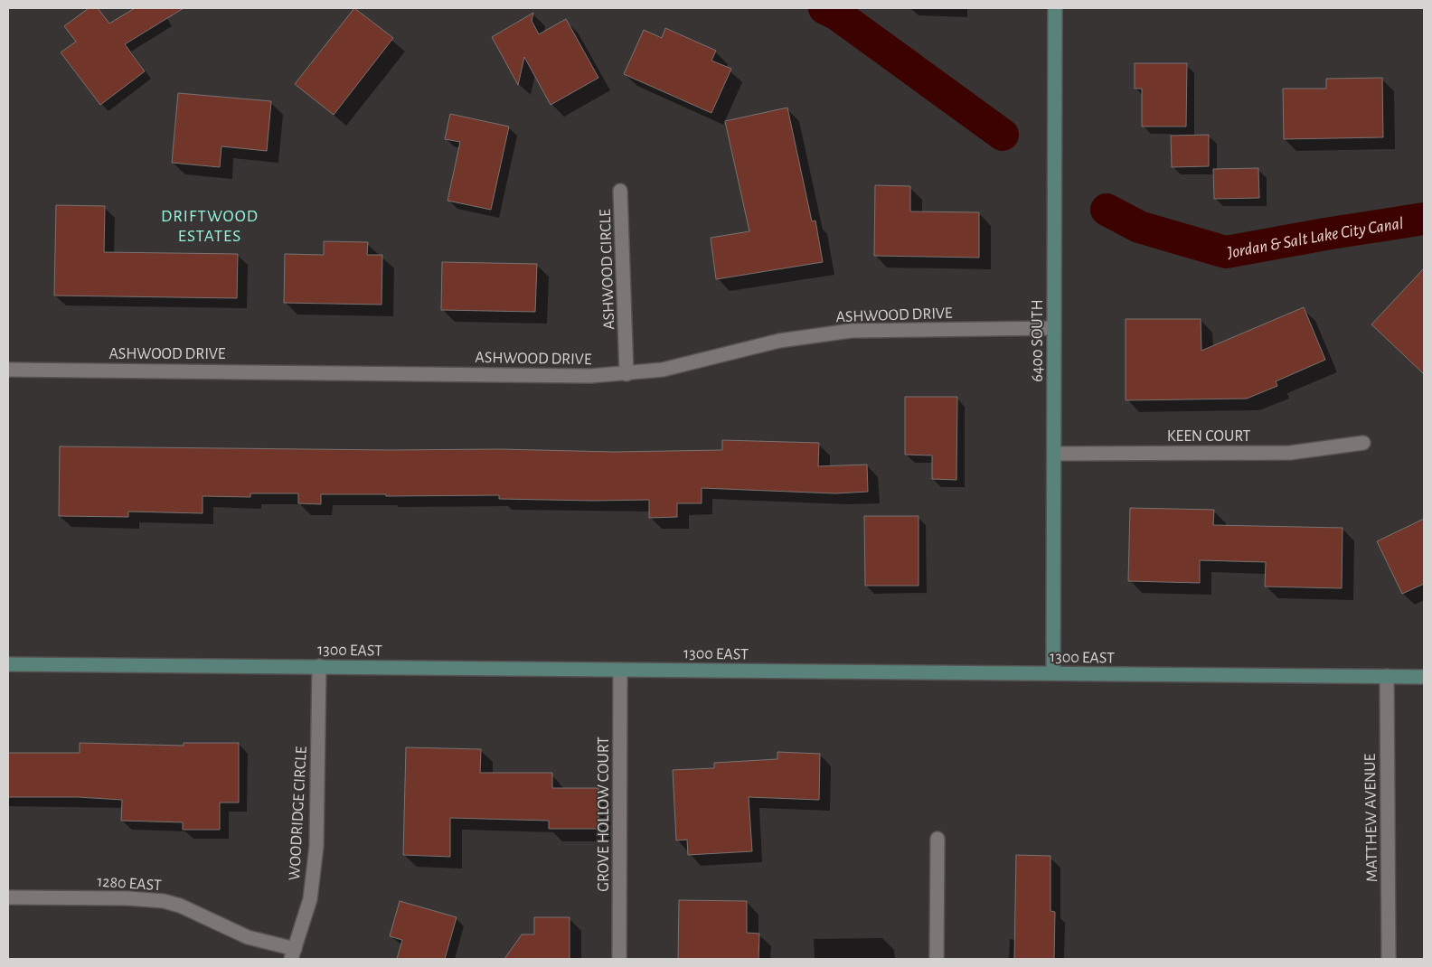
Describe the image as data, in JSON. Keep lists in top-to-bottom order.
{
  "streets": {
    "main road": ["6400 SOUTH", "1300 EAST"],
    "street": [
      "ASHWOOD CIRCLE",
      "ASHWOOD DRIVE",
      "KEEN COURT",
      "WOODRIDGE CIRCLE",
      "GROVE HOLLOW COURT",
      "MATTHEW AVENUE",
      "1280 EAST"
    ]
  },
  "crossings": [
    ["ASHWOOD CIRCLE", "ASHWOOD DRIVE"],
    ["ASHWOOD DRIVE", "6400 SOUTH"],
    ["6400 SOUTH", "KEEN COURT"],
    ["6400 SOUTH", "1300 EAST"],
    ["1300 EAST", "WOODRIDGE CIRCLE"],
    ["1300 EAST", "GROVE HOLLOW COURT"],
    ["1300 EAST", "MATTHEW AVENUE"],
    ["WOODRIDGE CIRCLE", "1280 EAST"]
  ],
  "districts": ["DRIFTWOOD ESTATES"],
  "water": ["Jordan & Salt Lake City Canal"]
}
